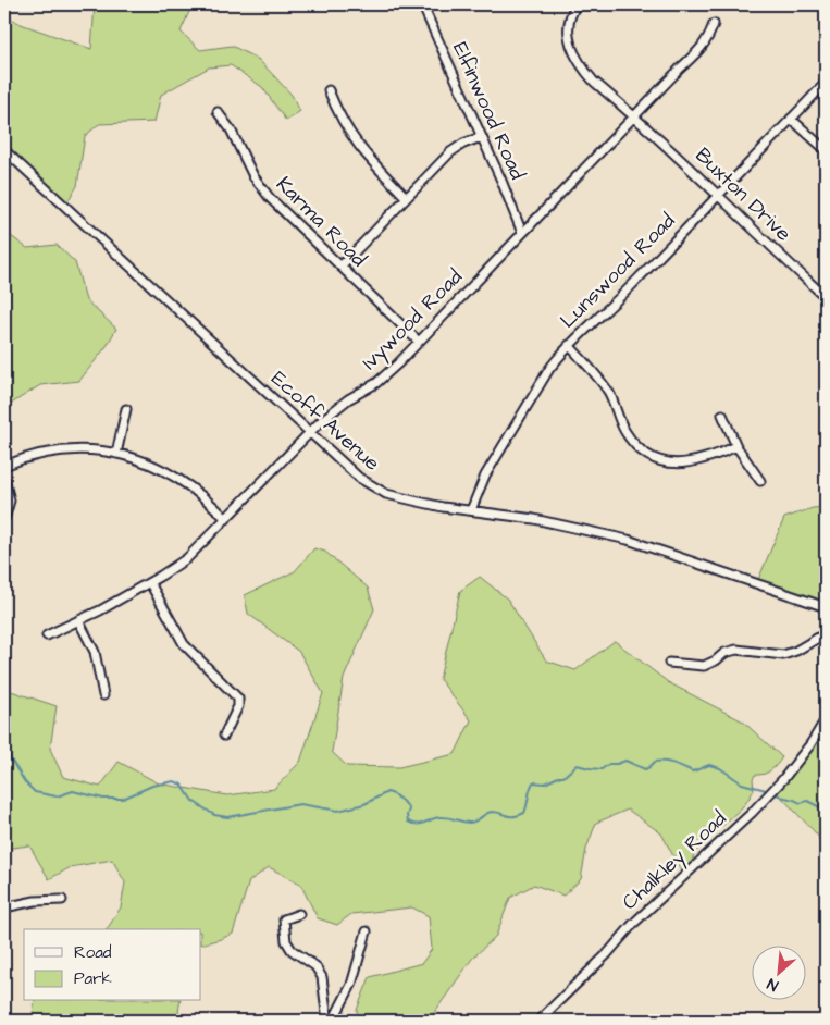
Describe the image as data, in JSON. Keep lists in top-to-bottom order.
{
  "streets": {
    "street": [
      "Elfinwood Road",
      "Buxton Drive",
      "Karma Road",
      "Lunswood Road",
      "Ivywood Road",
      "Ecoff Avenue",
      "Chalkley Road"
    ]
  },
  "crossings": [
    ["Elfinwood Road", "Ivywood Road"],
    ["Buxton Drive", "Lunswood Road"],
    ["Buxton Drive", "Ivywood Road"],
    ["Karma Road", "Ivywood Road"],
    ["Lunswood Road", "Ecoff Avenue"],
    ["Ivywood Road", "Ecoff Avenue"]
  ],
  "legend": ["Road", "Park"],
  "north": "bottom left"
}
